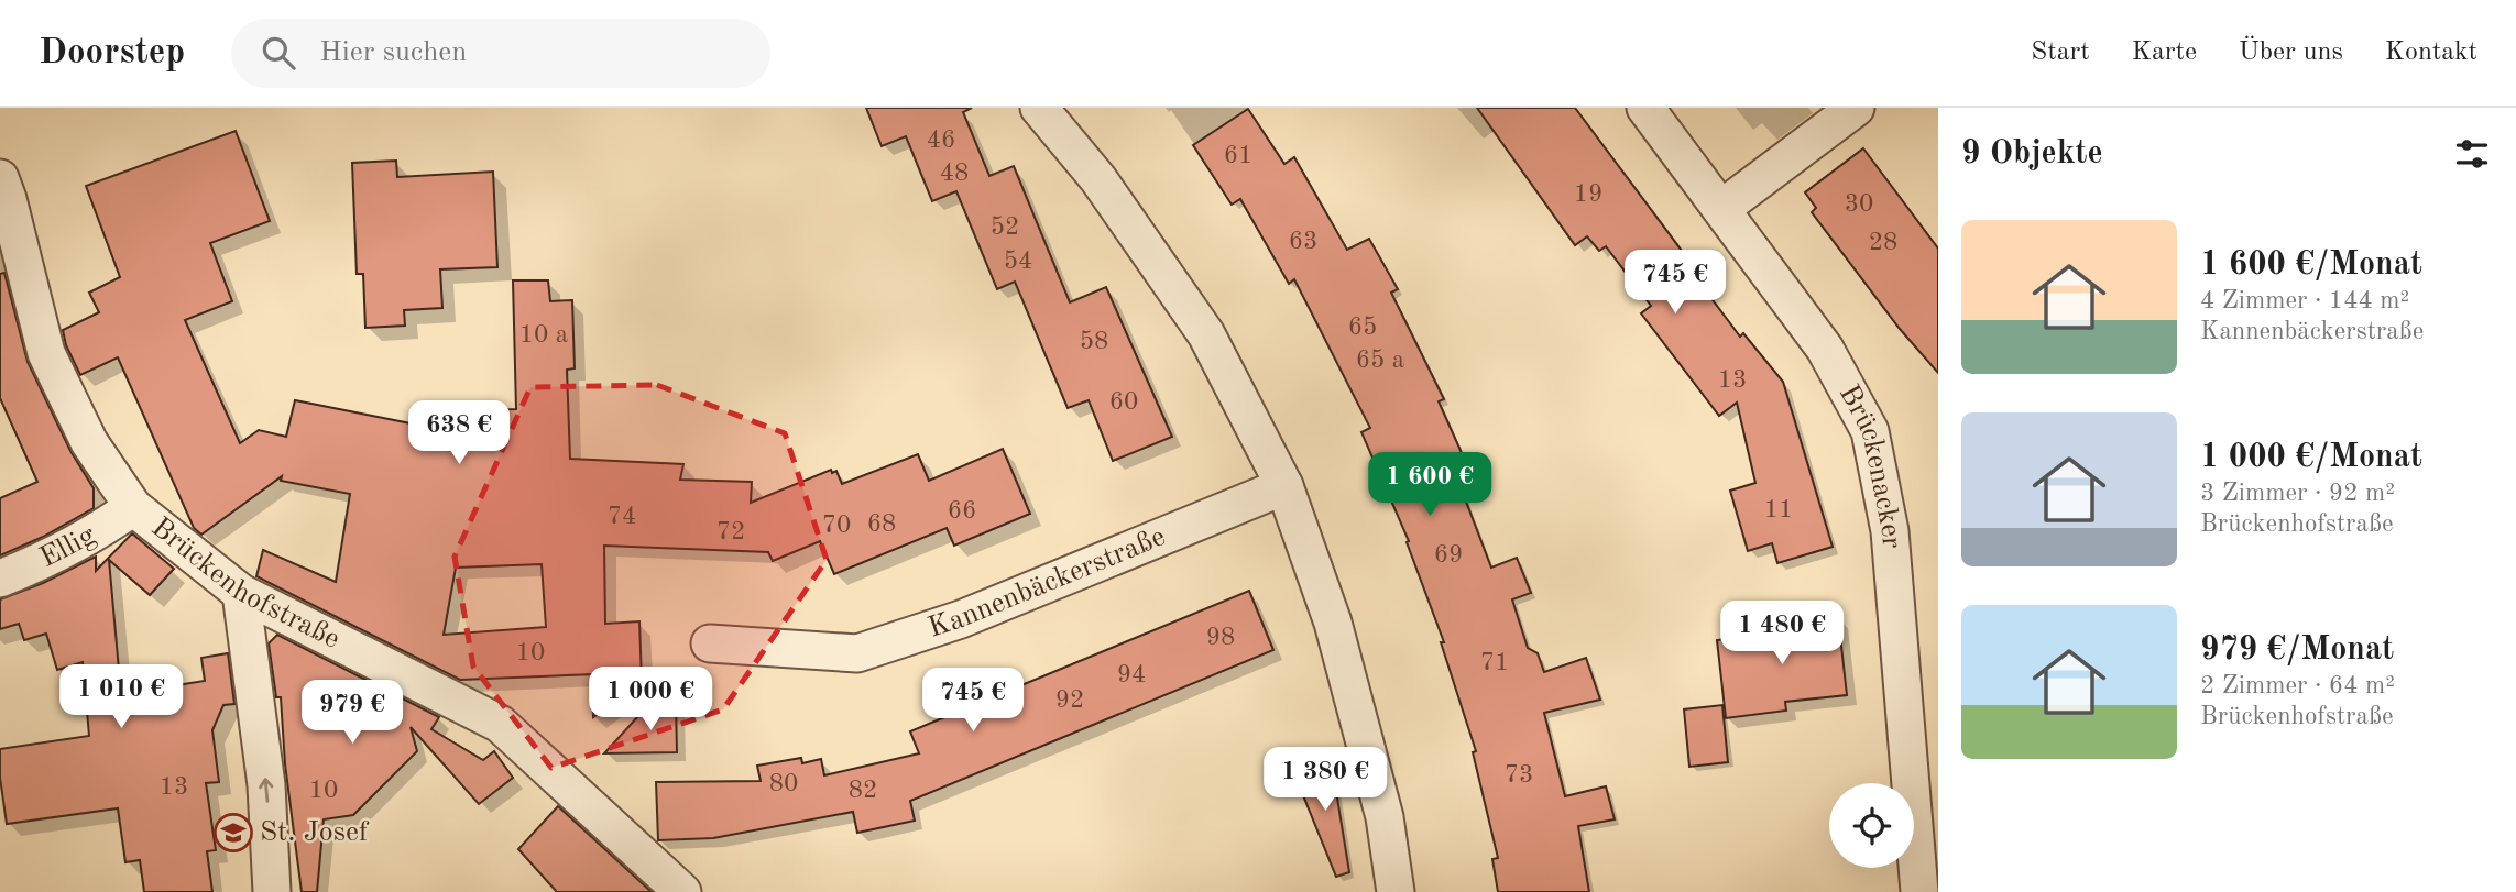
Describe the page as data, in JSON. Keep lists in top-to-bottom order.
{
  "streets": {
    "street": [
      "Brückenacker",
      "Ellig",
      "Brückenhofstraße",
      "Kannenbäckerstraße"
    ]
  },
  "crossings": [
    ["Ellig", "Brückenhofstraße"]
  ],
  "places": {
    "school or university": ["St. Josef"]
  },
  "house_numbers": [
    "46",
    "61",
    "48",
    "19",
    "30",
    "52",
    "63",
    "28",
    "54",
    "65",
    "10 a",
    "58",
    "65 a",
    "13",
    "60",
    "11",
    "66",
    "74",
    "68",
    "70",
    "72",
    "69",
    "98",
    "10",
    "71",
    "94",
    "92",
    "73",
    "80",
    "13",
    "10",
    "82"
  ],
  "page": {
    "header": "Doorstep",
    "search": "Hier suchen",
    "nav": [
      "Start",
      "Karte",
      "Über uns",
      "Kontakt"
    ],
    "heading": "9 Objekte",
    "list": [
      {
        "name": "1 600 €/Monat",
        "note": "4 Zimmer · 144 m² · Kannenbäckerstraße"
      },
      {
        "name": "1 000 €/Monat",
        "note": "3 Zimmer · 92 m² · Brückenhofstraße"
      },
      {
        "name": "979 €/Monat",
        "note": "2 Zimmer · 64 m² · Brückenhofstraße"
      }
    ],
    "price": [
      "745 €",
      "638 €",
      "1 600 €",
      "1 480 €",
      "1 010 €",
      "1 000 €",
      "745 €",
      "979 €",
      "1 380 €"
    ]
  }
}
